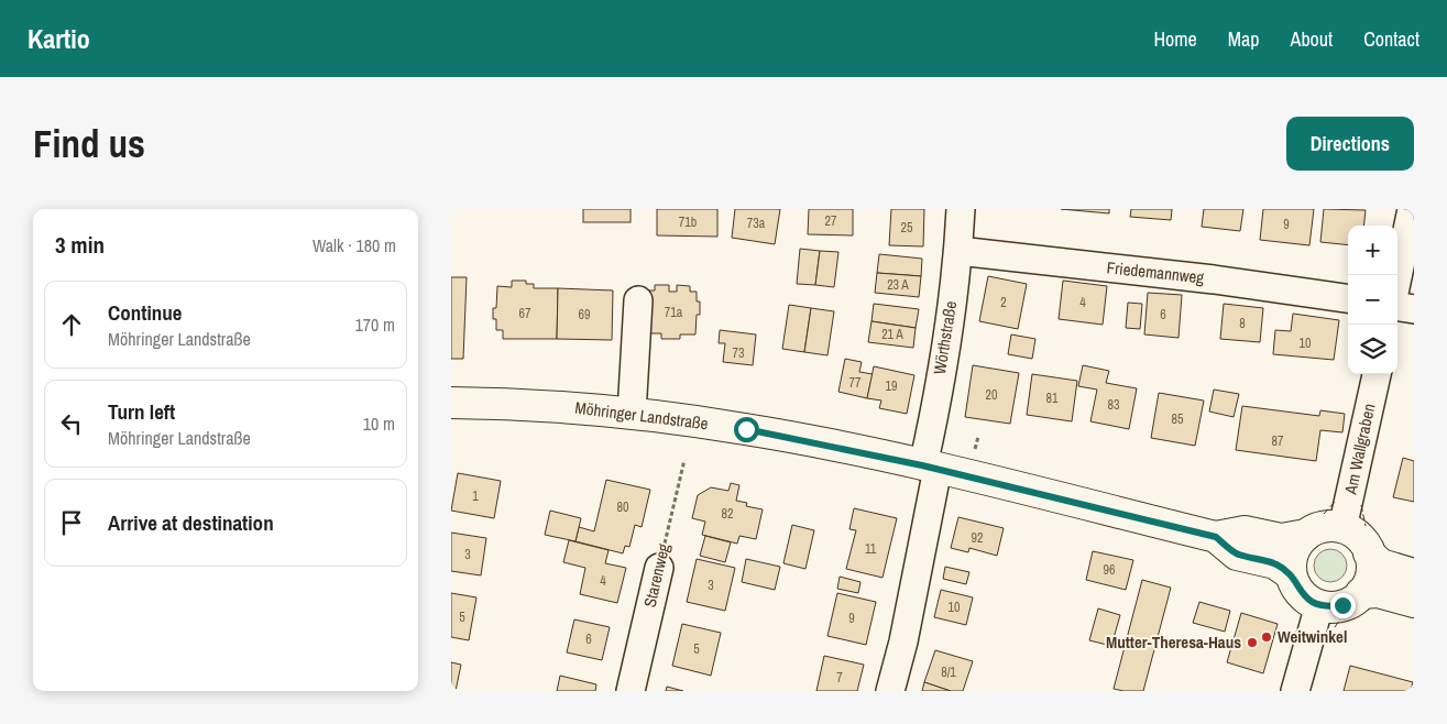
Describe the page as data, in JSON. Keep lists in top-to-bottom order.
{
  "streets": {
    "main road": ["Möhringer Landstraße"],
    "street": [
      "Friedemannweg",
      "Wörthstraße",
      "Am Wallgraben",
      "Starenweg"
    ]
  },
  "crossings": [
    ["Friedemannweg", "Wörthstraße"],
    ["Wörthstraße", "Möhringer Landstraße"],
    ["Möhringer Landstraße", "Am Wallgraben"]
  ],
  "places": ["Weitwinkel", "Mutter-Theresa-Haus"],
  "house_numbers": [
    "27",
    "71b",
    "73a",
    "9",
    "25",
    "23 A",
    "2",
    "4",
    "71a",
    "67",
    "69",
    "6",
    "8",
    "21 A",
    "10",
    "73",
    "77",
    "19",
    "20",
    "81",
    "83",
    "85",
    "87",
    "1",
    "80",
    "82",
    "92",
    "11",
    "3",
    "96",
    "4",
    "3",
    "10",
    "5",
    "9",
    "6",
    "5",
    "8/1",
    "7"
  ],
  "page": {
    "header": "Kartio",
    "nav": [
      "Home",
      "Map",
      "About",
      "Contact"
    ],
    "buttons": "Directions",
    "title": "Find us",
    "heading": ["3 min", "Walk · 180 m"],
    "map_buttons": ["+", "−"],
    "list": [
      ["Continue", "Möhringer Landstraße", "170 m"],
      ["Turn left", "Möhringer Landstraße", "10 m"],
      "Arrive at destination"
    ]
  }
}
